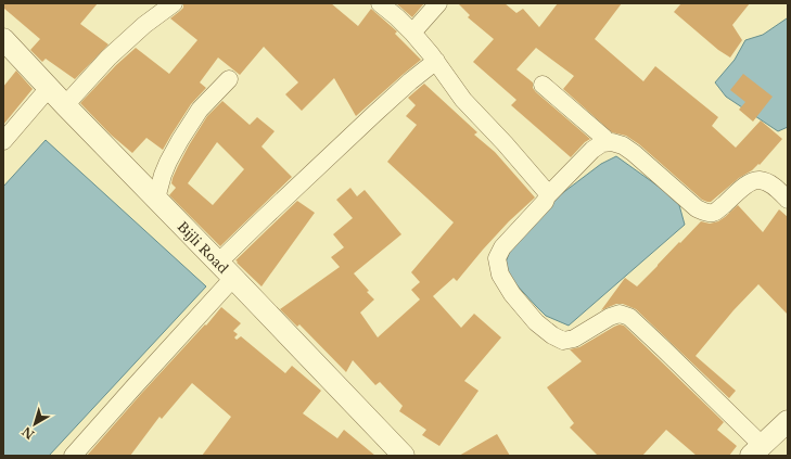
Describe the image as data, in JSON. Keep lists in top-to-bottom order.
{
  "streets": {
    "street": ["Bijli Road"]
  },
  "north": "bottom left"
}
